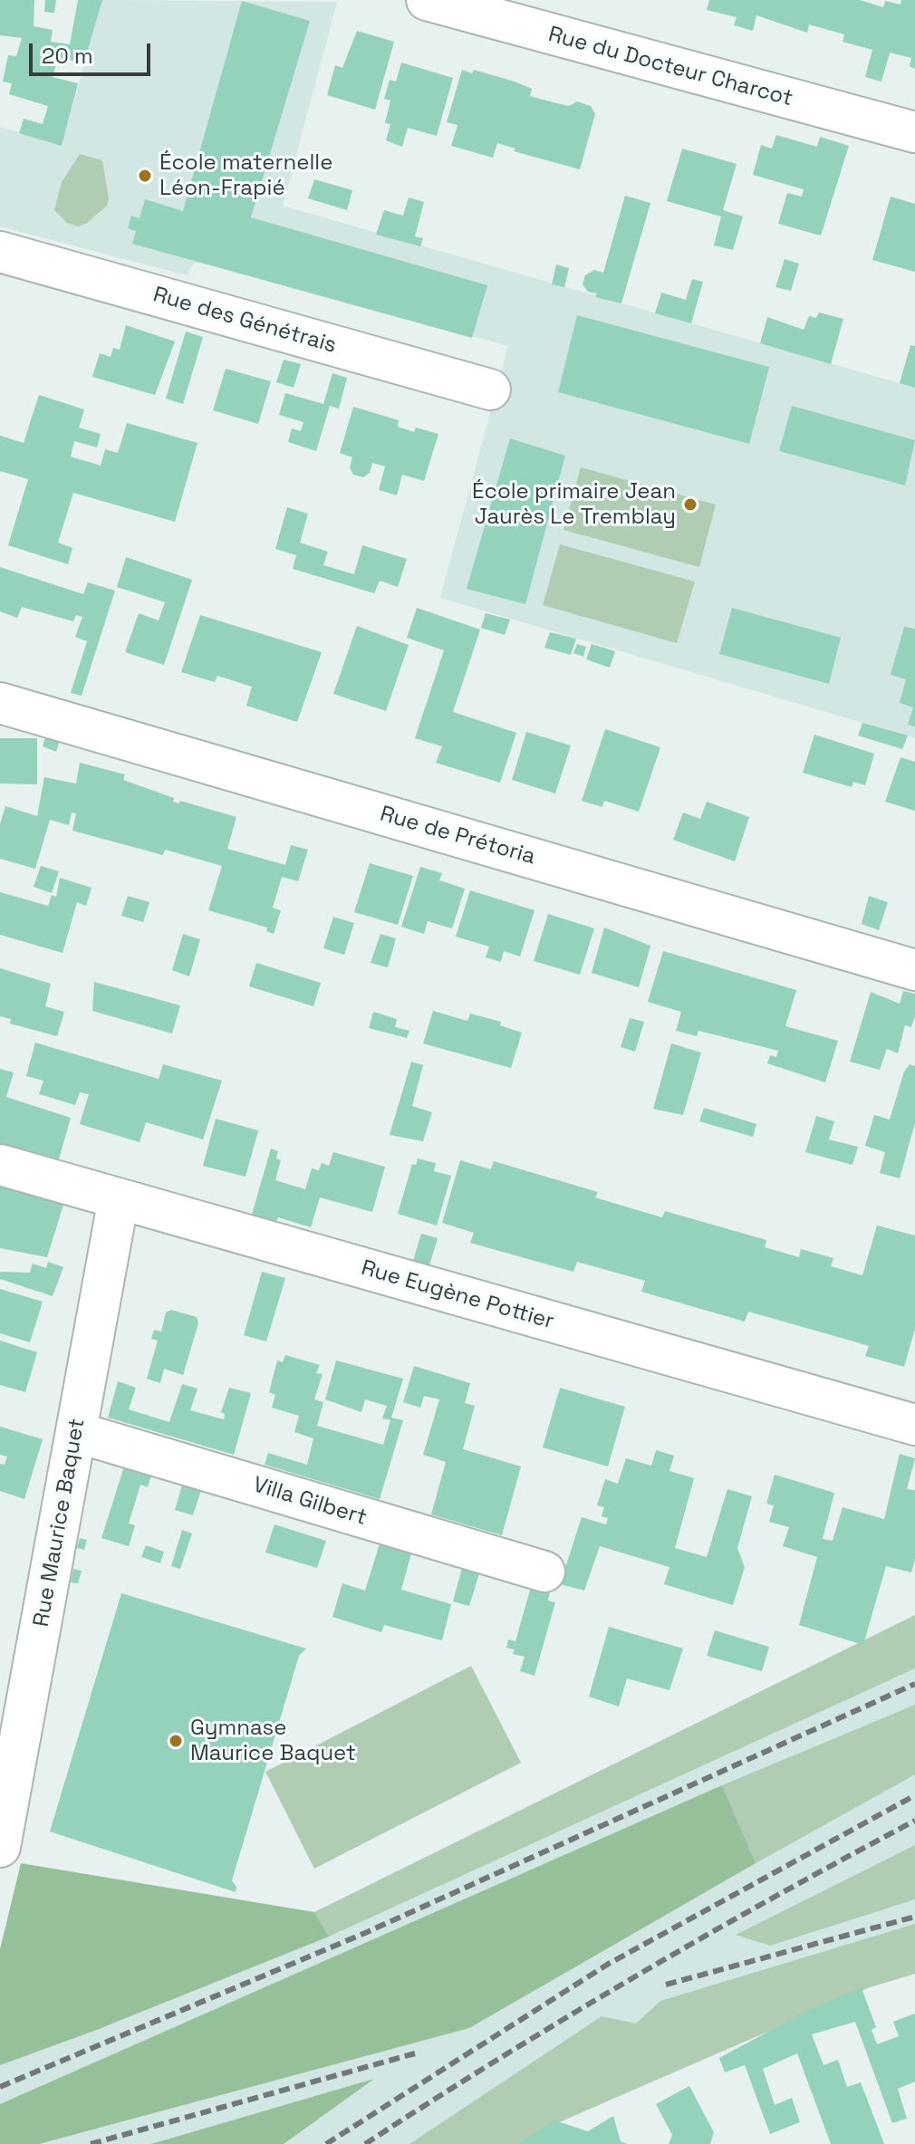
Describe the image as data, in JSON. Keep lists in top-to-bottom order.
{
  "streets": {
    "street": [
      "Rue du Docteur Charcot",
      "Rue des Génétrais",
      "Rue de Prétoria",
      "Rue Eugène Pottier",
      "Villa Gilbert",
      "Rue Maurice Baquet"
    ]
  },
  "crossings": [
    ["Rue Eugène Pottier", "Rue Maurice Baquet"],
    ["Villa Gilbert", "Rue Maurice Baquet"]
  ],
  "places": ["École maternelle Léon-Frapié", "École primaire Jean Jaurès Le Tremblay", "Gymnase Maurice Baquet"],
  "scale_bar": "20 m"
}
